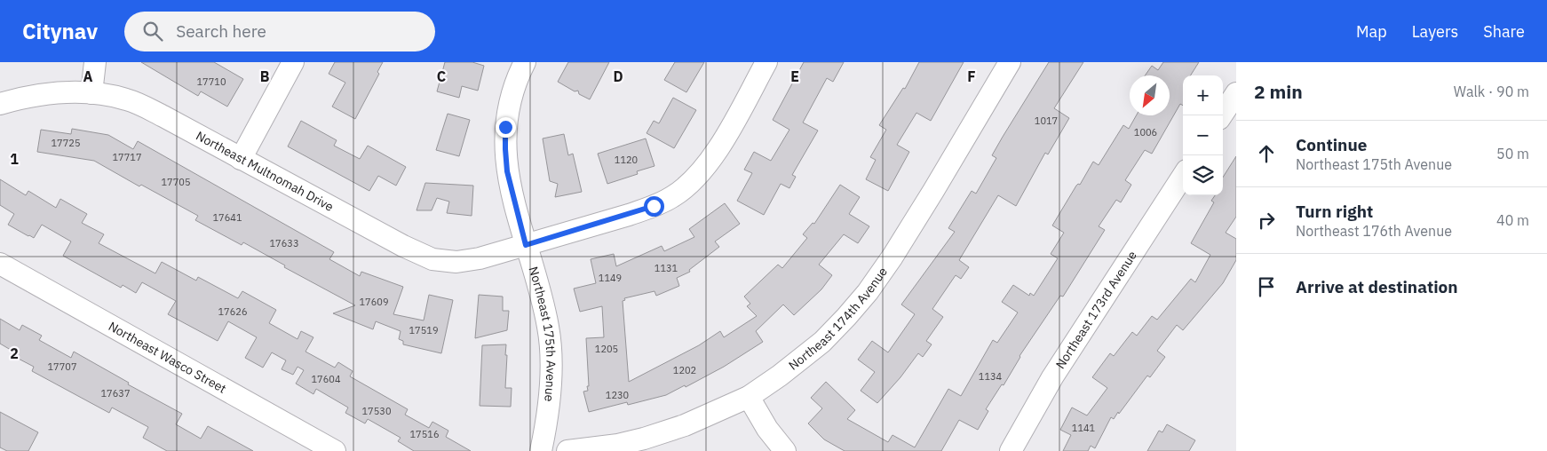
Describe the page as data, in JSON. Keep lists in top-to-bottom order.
{
  "streets": {
    "street": [
      "Northeast Multnomah Drive",
      "Northeast 173rd Avenue",
      "Northeast 174th Avenue",
      "Northeast 175th Avenue",
      "Northeast Wasco Street"
    ]
  },
  "crossings": [
    ["Northeast Multnomah Drive", "Northeast 175th Avenue"]
  ],
  "house_numbers": [
    "17710",
    "1017",
    "1006",
    "17725",
    "17717",
    "1120",
    "17705",
    "17641",
    "17633",
    "1131",
    "1149",
    "17609",
    "17626",
    "17519",
    "1205",
    "17707",
    "1202",
    "1134",
    "17604",
    "17637",
    "1230",
    "17530",
    "1141",
    "17516"
  ],
  "north": "bottom left",
  "page": {
    "header": "Citynav",
    "search": "Search here",
    "nav": ["Map", "Layers", "Share"],
    "heading": ["2 min", "Walk · 90 m"],
    "map_buttons": ["+", "−"],
    "list": [
      ["Continue", "Northeast 175th Avenue", "50 m"],
      ["Turn right", "Northeast 176th Avenue", "40 m"],
      "Arrive at destination"
    ]
  },
  "grid": {
    "columns": [
      "A",
      "B",
      "C",
      "D",
      "E",
      "F"
    ],
    "rows": ["1", "2"]
  }
}
